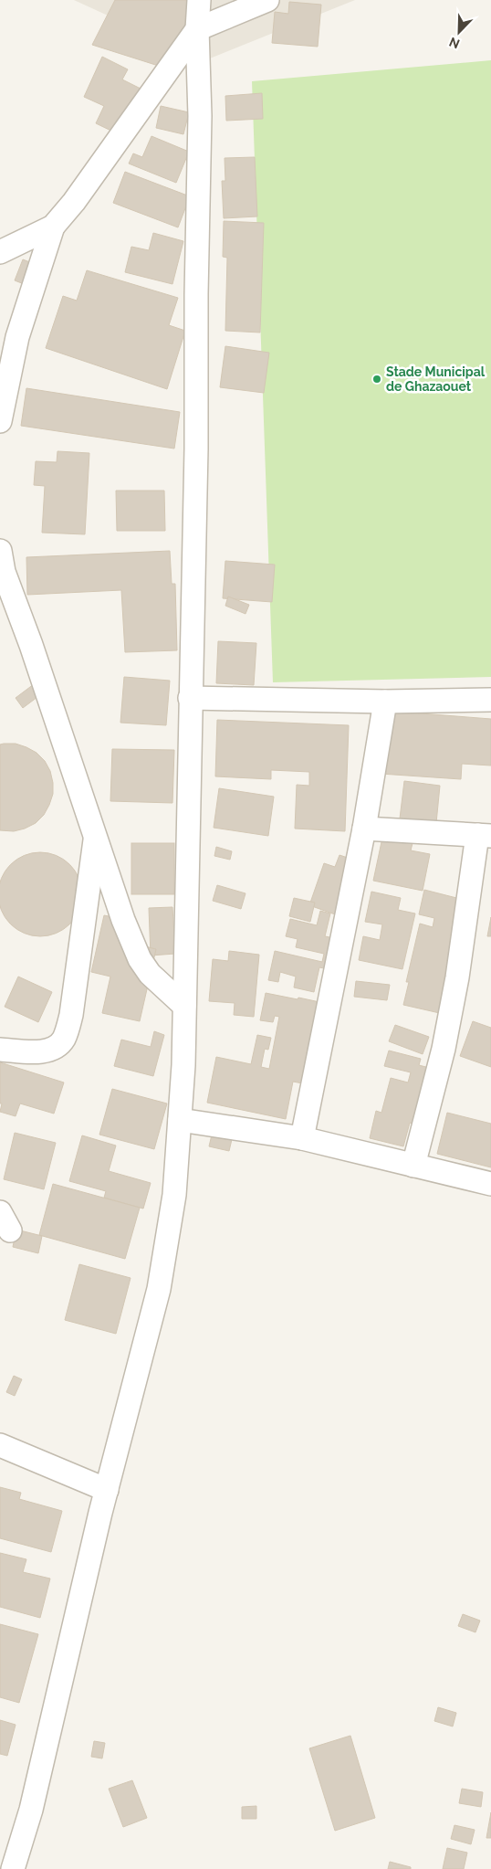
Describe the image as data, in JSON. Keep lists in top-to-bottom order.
{
  "places": ["Stade Municipal de Ghazaouet"],
  "north": "bottom left"
}
